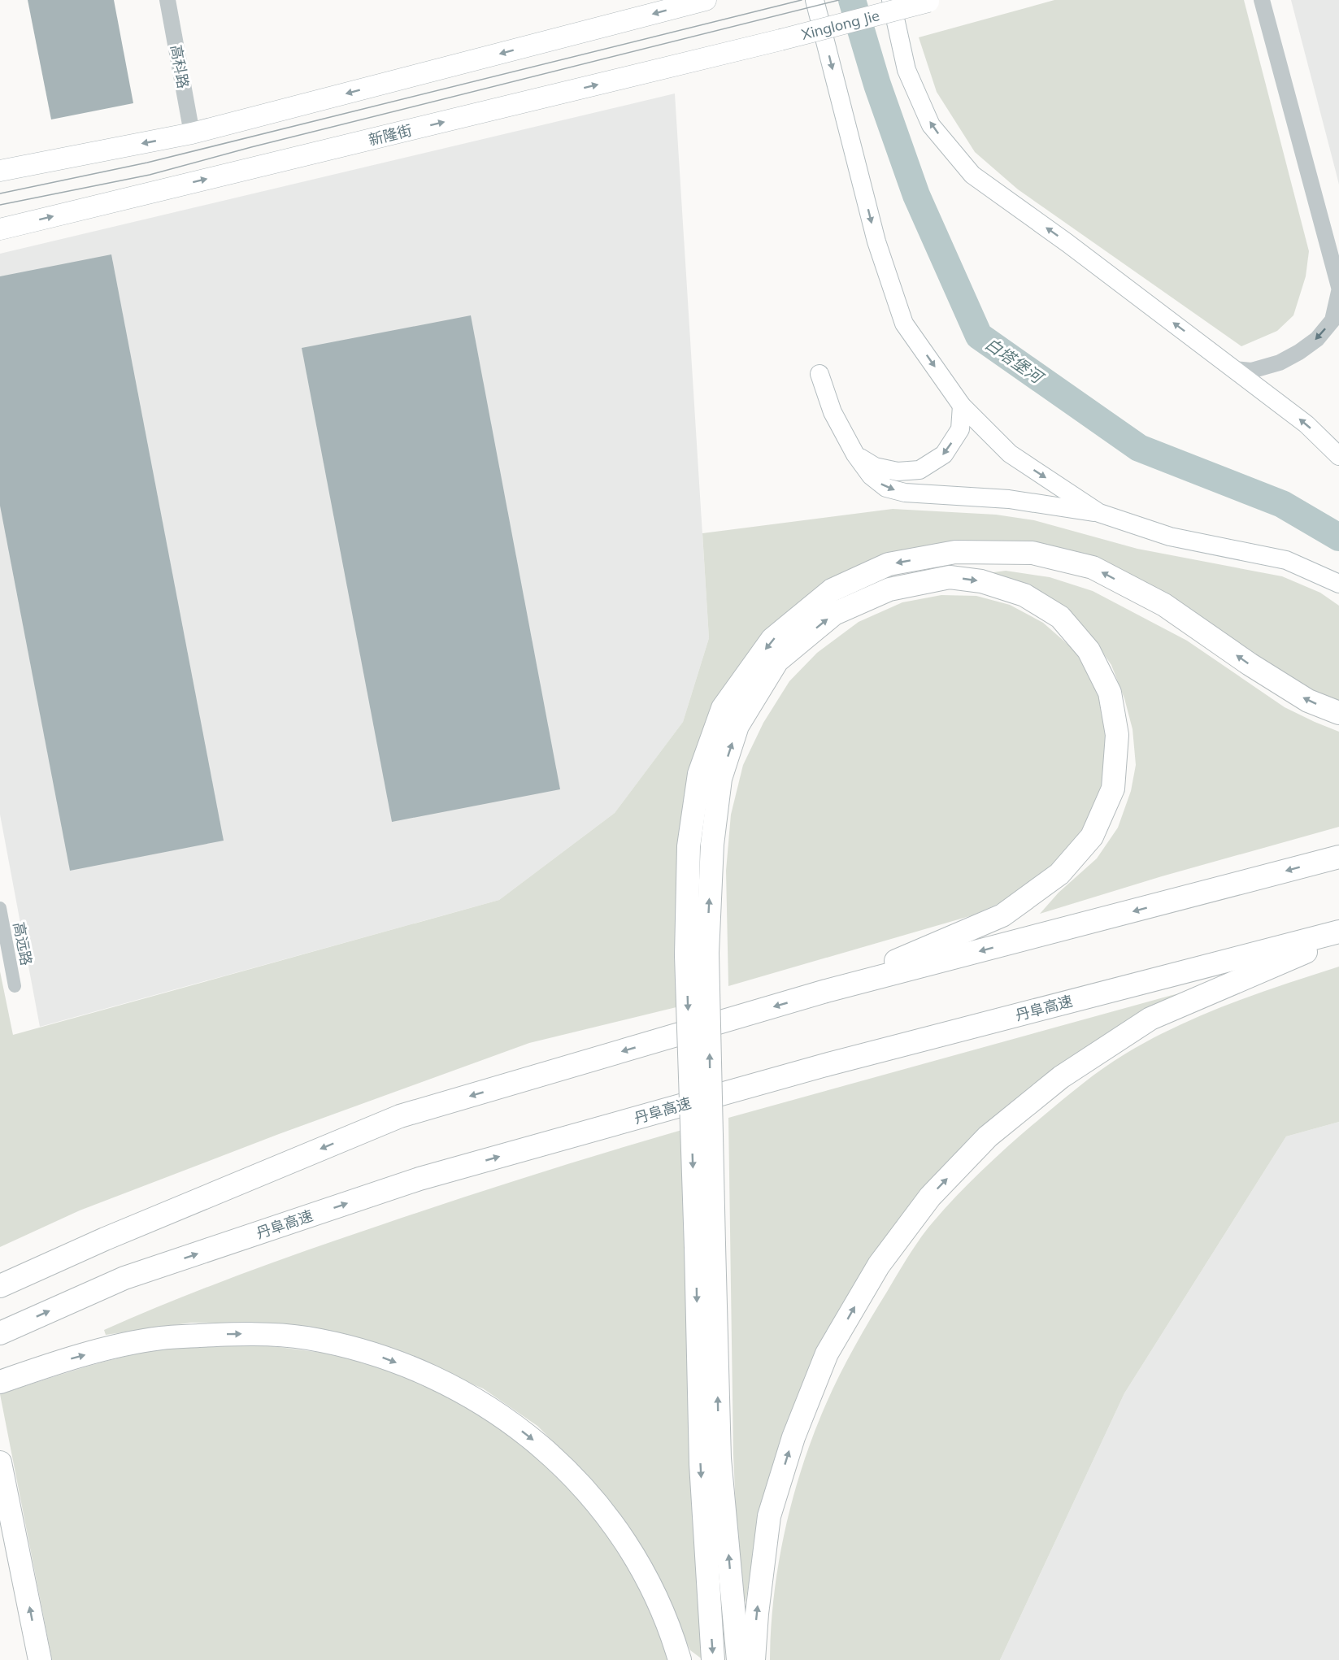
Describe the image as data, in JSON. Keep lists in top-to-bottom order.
{
  "streets": {
    "highway": ["丹阜高速"],
    "main road": ["Xinglong Jie", "新隆街"],
    "street": ["高科路", "高远路"]
  },
  "crossings": [
    ["Xinglong Jie", "新隆街"]
  ],
  "water": ["白塔堡河"]
}
